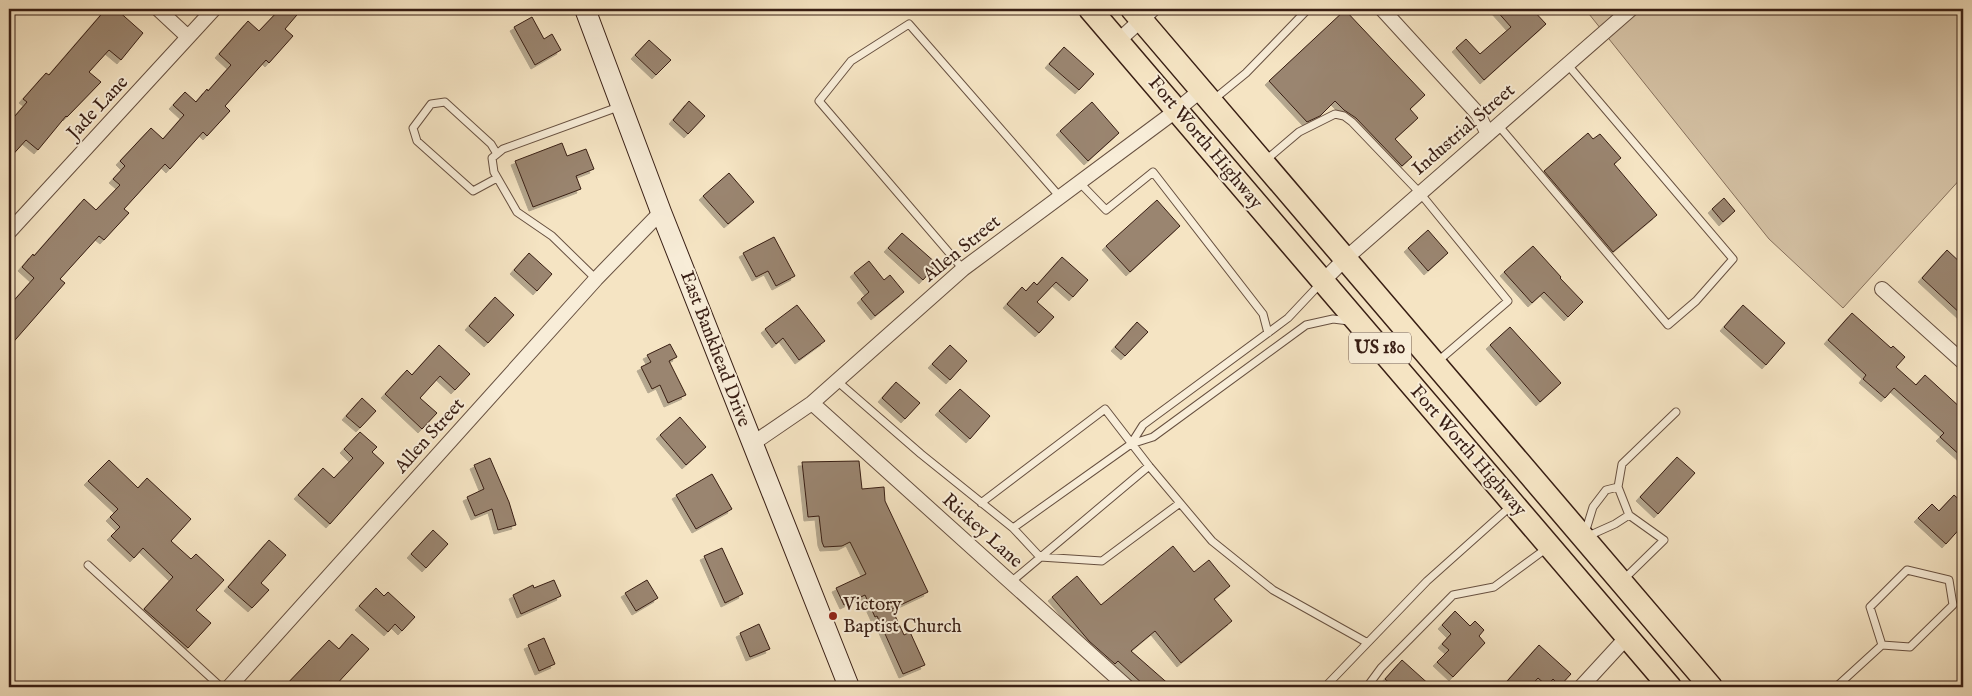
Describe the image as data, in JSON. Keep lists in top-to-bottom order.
{
  "streets": {
    "main road": ["Fort Worth Highway", "US 180"],
    "street": [
      "Jade Lane",
      "Industrial Street",
      "Allen Street",
      "East Bankhead Drive",
      "Rickey Lane"
    ]
  },
  "crossings": [
    ["Industrial Street", "Fort Worth Highway"],
    ["Fort Worth Highway", "Allen Street"],
    ["Allen Street", "East Bankhead Drive"],
    ["Allen Street", "Rickey Lane"]
  ],
  "places": ["Victory Baptist Church"]
}
